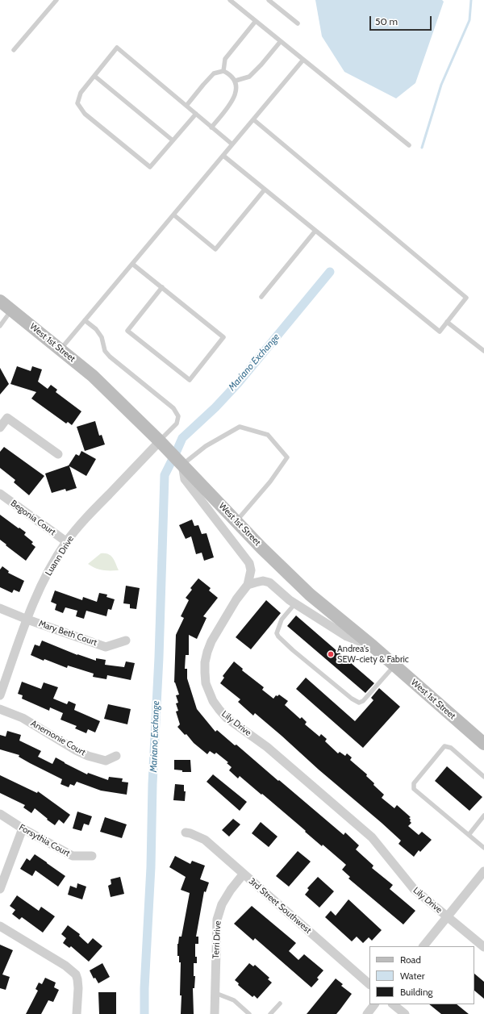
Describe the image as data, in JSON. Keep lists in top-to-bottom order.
{
  "streets": {
    "main road": ["West 1st Street"],
    "street": [
      "Begonia Court",
      "Luann Drive",
      "Mary Beth Court",
      "Lily Drive",
      "Anemonie Court",
      "Forsythia Court",
      "3rd Street Southwest",
      "Terri Drive"
    ]
  },
  "crossings": [
    ["West 1st Street", "Luann Drive"],
    ["Begonia Court", "Luann Drive"],
    ["Luann Drive", "Mary Beth Court"],
    ["3rd Street Southwest", "Terri Drive"]
  ],
  "water": ["Mariano Exchange"],
  "places": ["Andrea's SEW-ciety & Fabric"],
  "legend": ["Road", "Water", "Building"],
  "scale_bar": "50 m"
}
